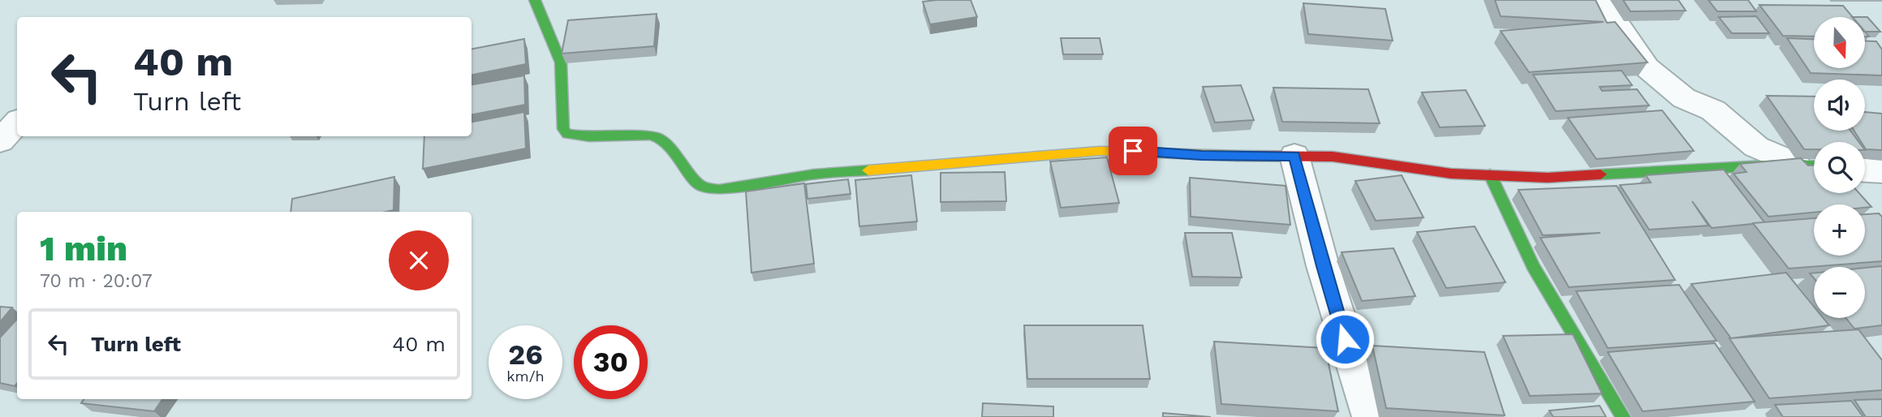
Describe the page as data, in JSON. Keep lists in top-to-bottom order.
{
  "north": "bottom",
  "page": {
    "map_buttons": ["+", "−"],
    "turn": ["40 m", "Turn left"],
    "heading": ["1 min", "70 m · 20:07"],
    "list": [
      {
        "name": "Turn left",
        "value": "40 m"
      }
    ],
    "speed": "26 km/h",
    "limit": "30"
  }
}
